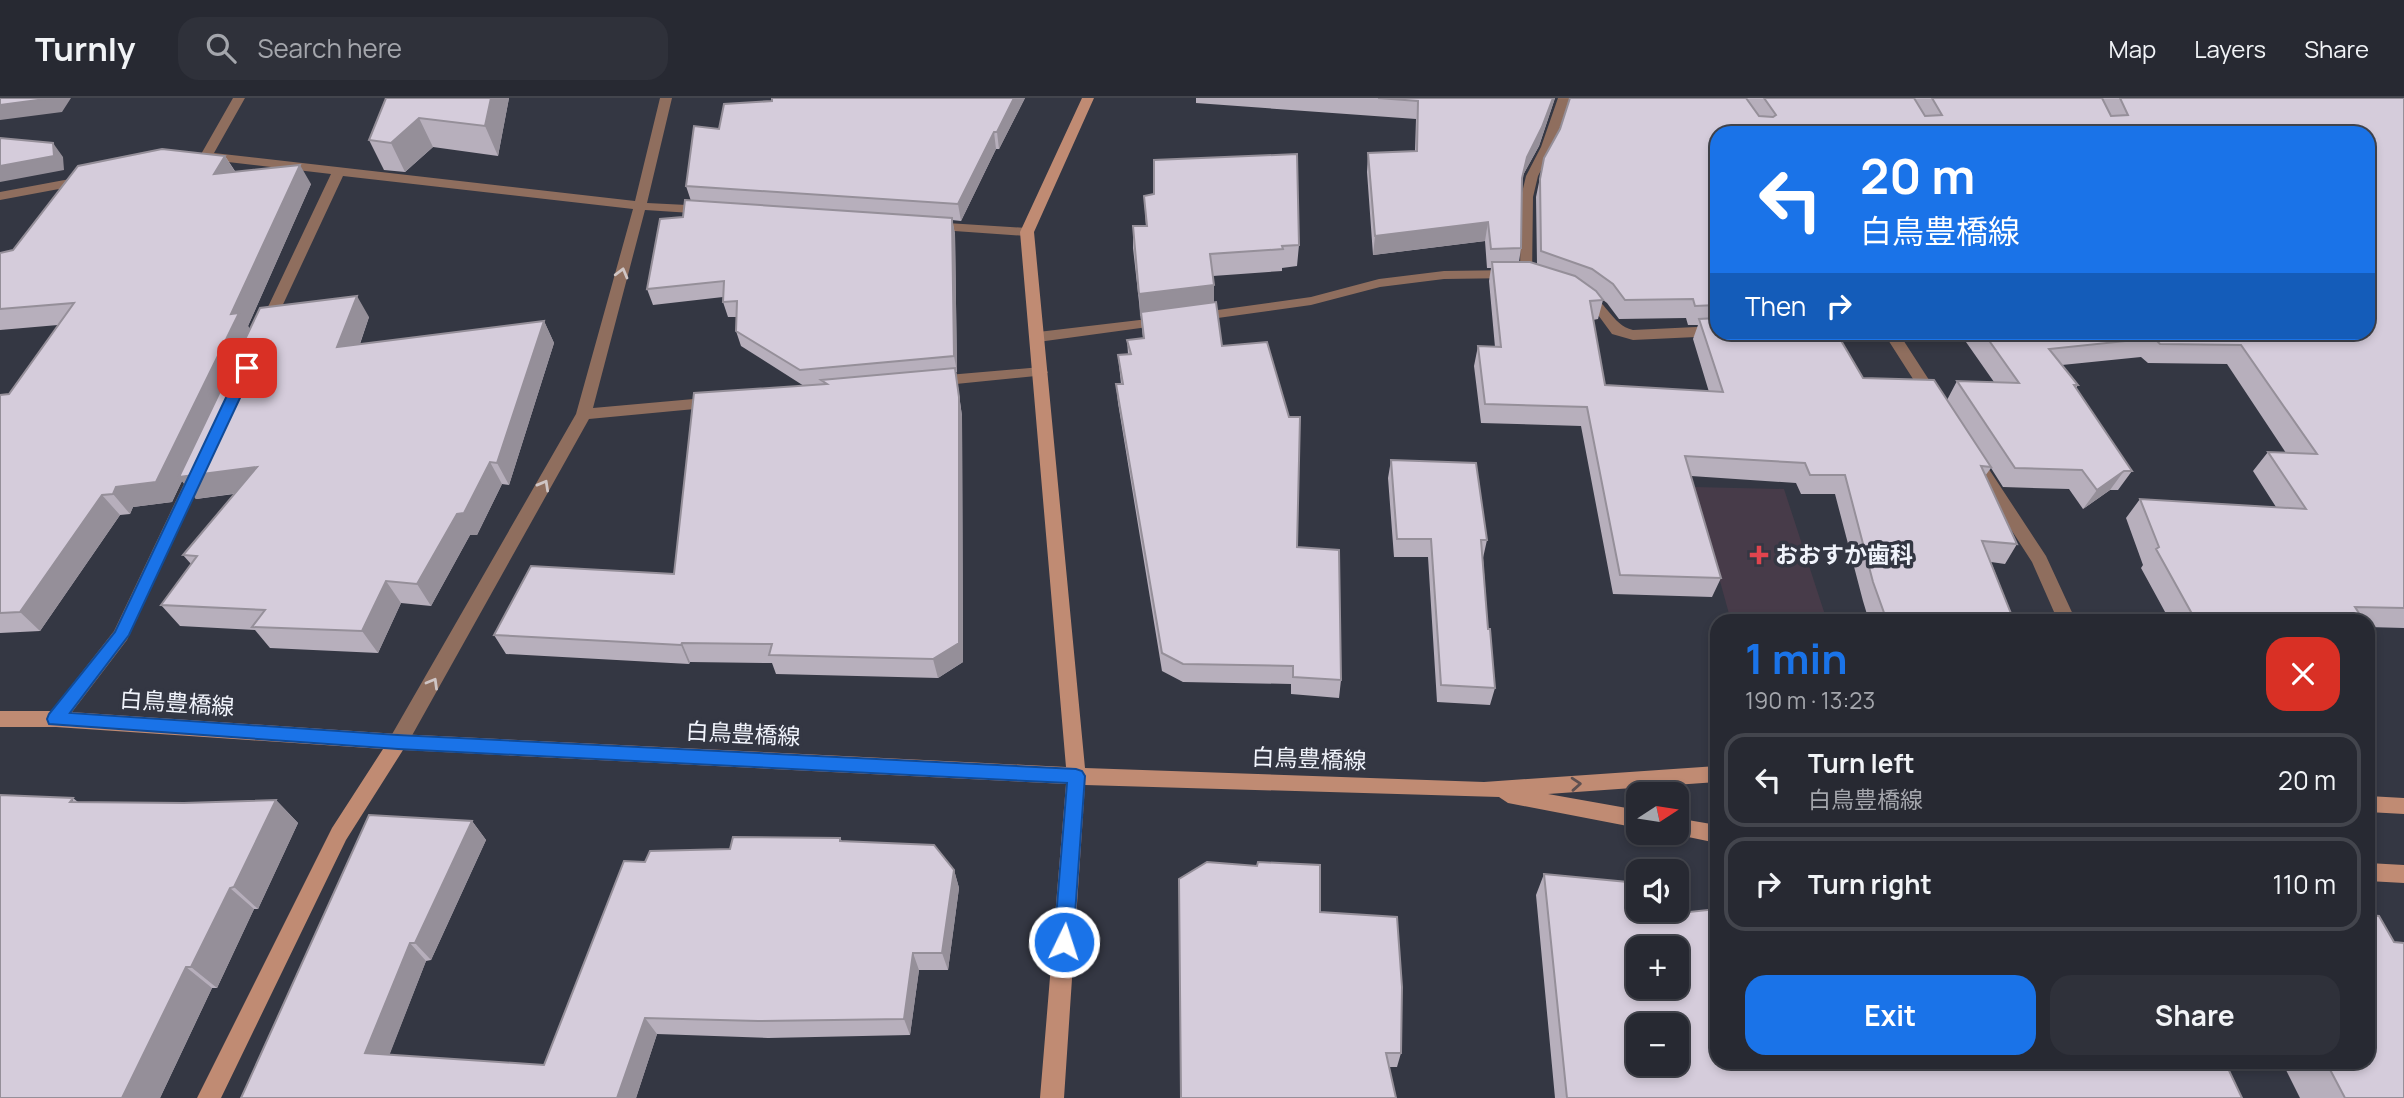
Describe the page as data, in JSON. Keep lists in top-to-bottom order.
{
  "streets": {
    "main road": ["白鳥豊橋線"]
  },
  "places": {
    "health": ["おおすか歯科"]
  },
  "north": "right",
  "page": {
    "header": "Turnly",
    "search": "Search here",
    "nav": ["Map", "Layers", "Share"],
    "turn": ["20 m", "白鳥豊橋線"],
    "then": "Then",
    "heading": ["1 min", "190 m · 13:23"],
    "list": [
      {
        "name": "Turn left",
        "note": "白鳥豊橋線",
        "value": "20 m"
      },
      {
        "name": "Turn right",
        "value": "110 m"
      }
    ],
    "map_buttons": ["+", "−"],
    "buttons": ["Exit", "Share"]
  }
}
